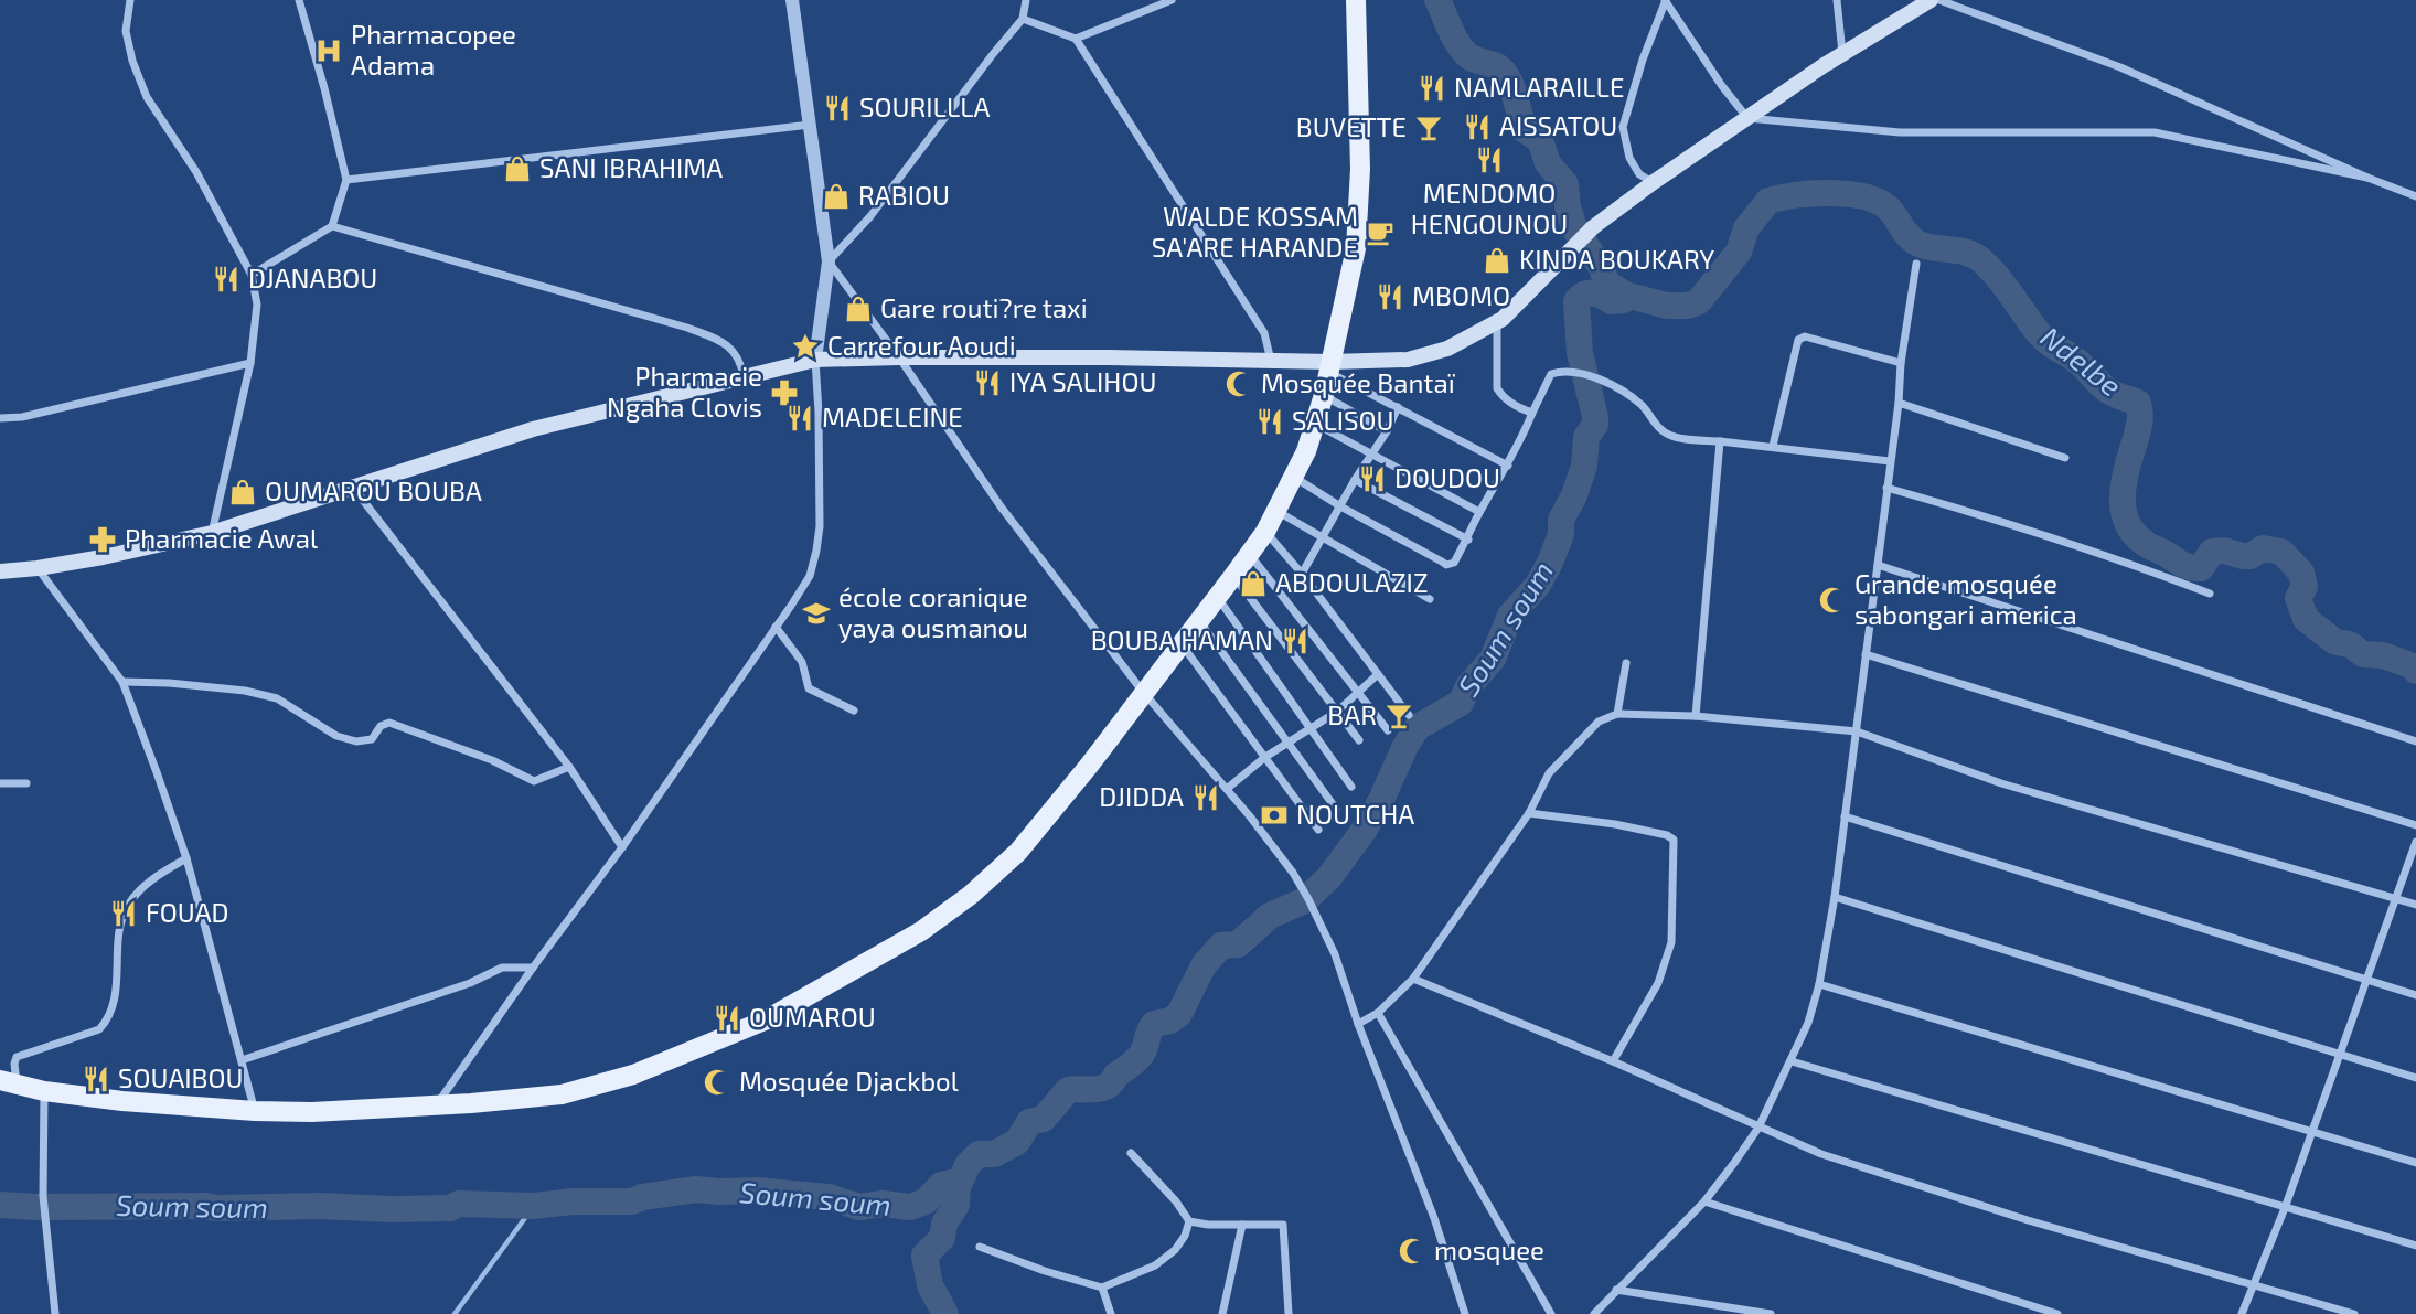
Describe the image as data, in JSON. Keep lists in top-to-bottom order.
{
  "water": ["Ndelbe", "Soum soum"],
  "places": {
    "hospital": ["Pharmacopee Adama"],
    "restaurant": [
      "NAMLARAILLE",
      "SOURILLLA",
      "AISSATOU",
      "MENDOMO HENGOUNOU",
      "DJANABOU",
      "MBOMO",
      "IYA SALIHOU",
      "MADELEINE",
      "SALISOU",
      "DOUDOU",
      "BOUBA HAMAN",
      "DJIDDA",
      "FOUAD",
      "OUMAROU",
      "SOUAIBOU"
    ],
    "bar": ["BUVETTE", "BAR"],
    "shop": [
      "SANI IBRAHIMA",
      "RABIOU",
      "KINDA BOUKARY",
      "Gare routi?re taxi",
      "OUMAROU BOUBA",
      "ABDOULAZIZ"
    ],
    "cafe": ["WALDE KOSSAM SA'ARE HARANDE"],
    "place": ["Carrefour Aoudi"],
    "mosque": [
      "Mosquée Bantaï",
      "Grande mosquée sabongari america",
      "Mosquée Djackbol",
      "mosquee"
    ],
    "pharmacy": ["Pharmacie Ngaha Clovis", "Pharmacie Awal"],
    "school or university": ["école coranique yaya ousmanou"],
    "bank": ["NOUTCHA"]
  }
}
